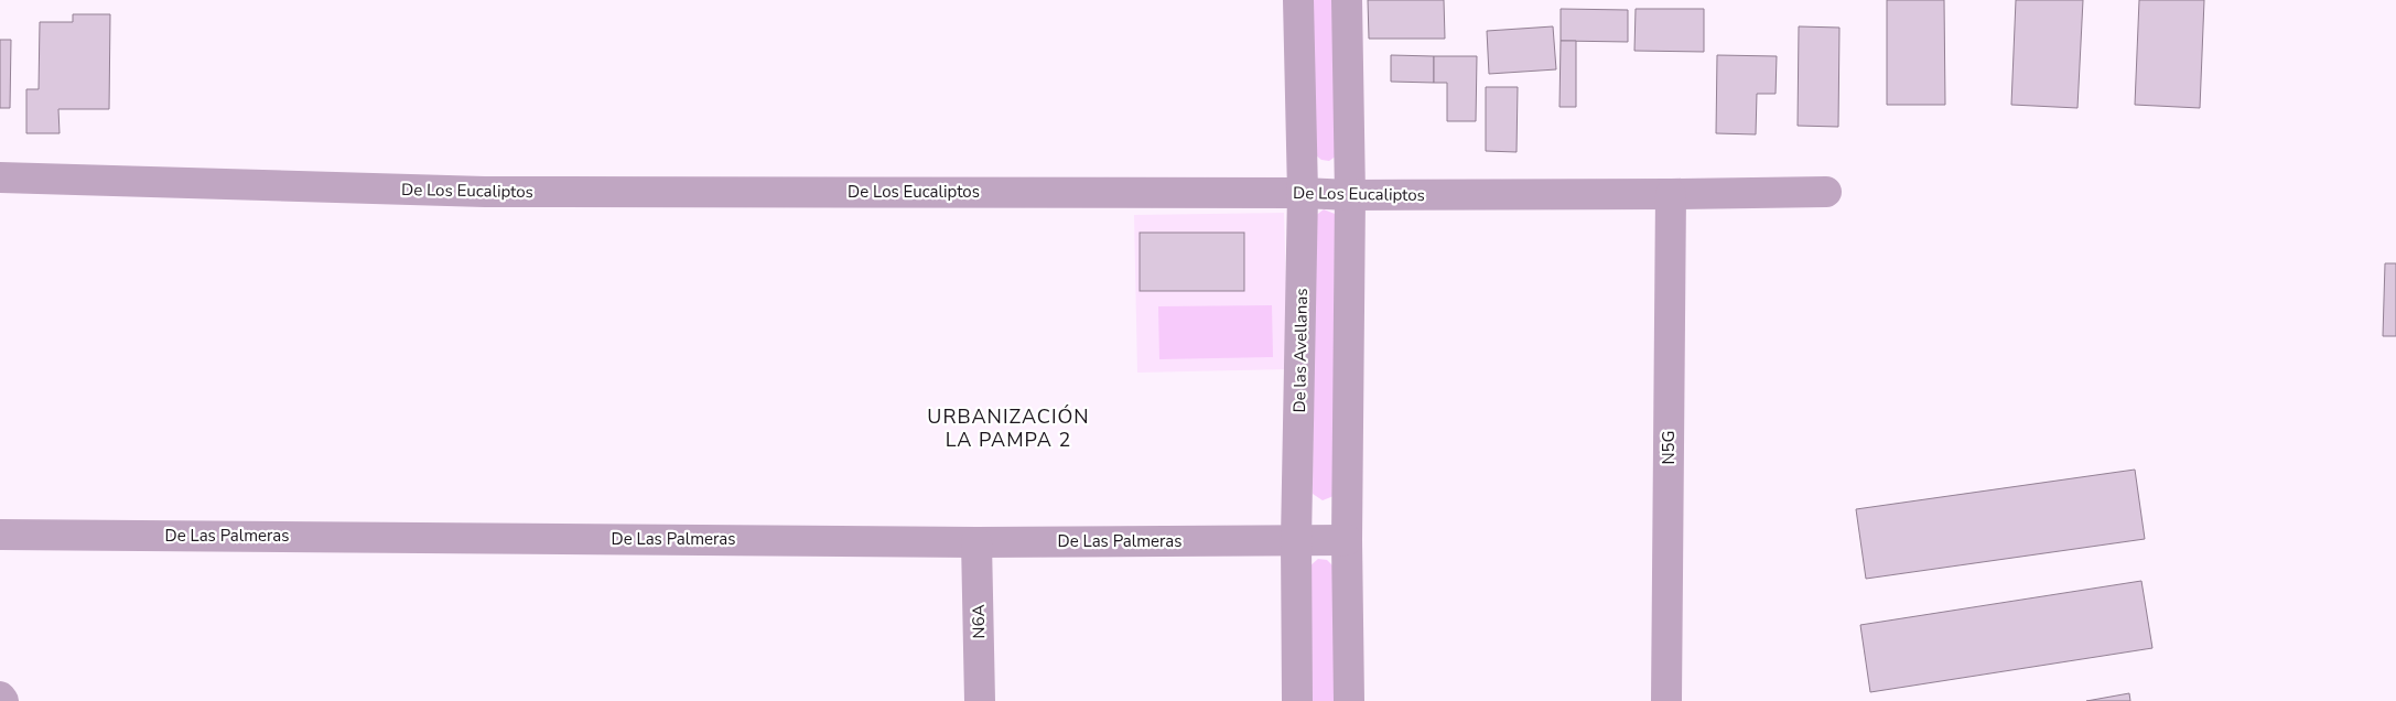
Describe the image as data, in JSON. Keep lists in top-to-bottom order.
{
  "streets": {
    "street": [
      "De Los Eucaliptos",
      "De las Avellanas",
      "N5G",
      "De Las Palmeras",
      "N6A"
    ]
  },
  "crossings": [
    ["De Los Eucaliptos", "De las Avellanas"],
    ["De Los Eucaliptos", "N5G"],
    ["De las Avellanas", "De Las Palmeras"],
    ["De Las Palmeras", "N6A"]
  ],
  "districts": ["URBANIZACIÓN LA PAMPA 2"]
}
